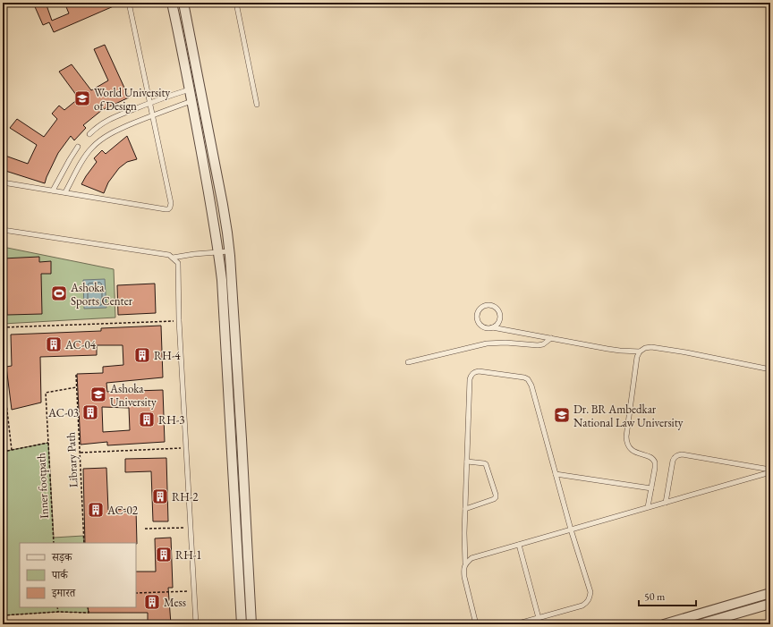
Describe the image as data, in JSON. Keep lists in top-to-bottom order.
{
  "streets": {
    "path": ["Library Path", "Inner footpath"]
  },
  "places": {
    "school or university": ["World University of Design", "Ashoka University", "Dr. BR Ambedkar National Law University"],
    "sports": ["Ashoka Sports Center"],
    "building": [
      "AC-04",
      "RH-4",
      "AC-03",
      "RH-3",
      "RH-2",
      "AC-02",
      "RH-1",
      "Mess"
    ]
  },
  "legend": ["सड़क", "पार्क", "इमारत"],
  "scale_bar": "50 m"
}
